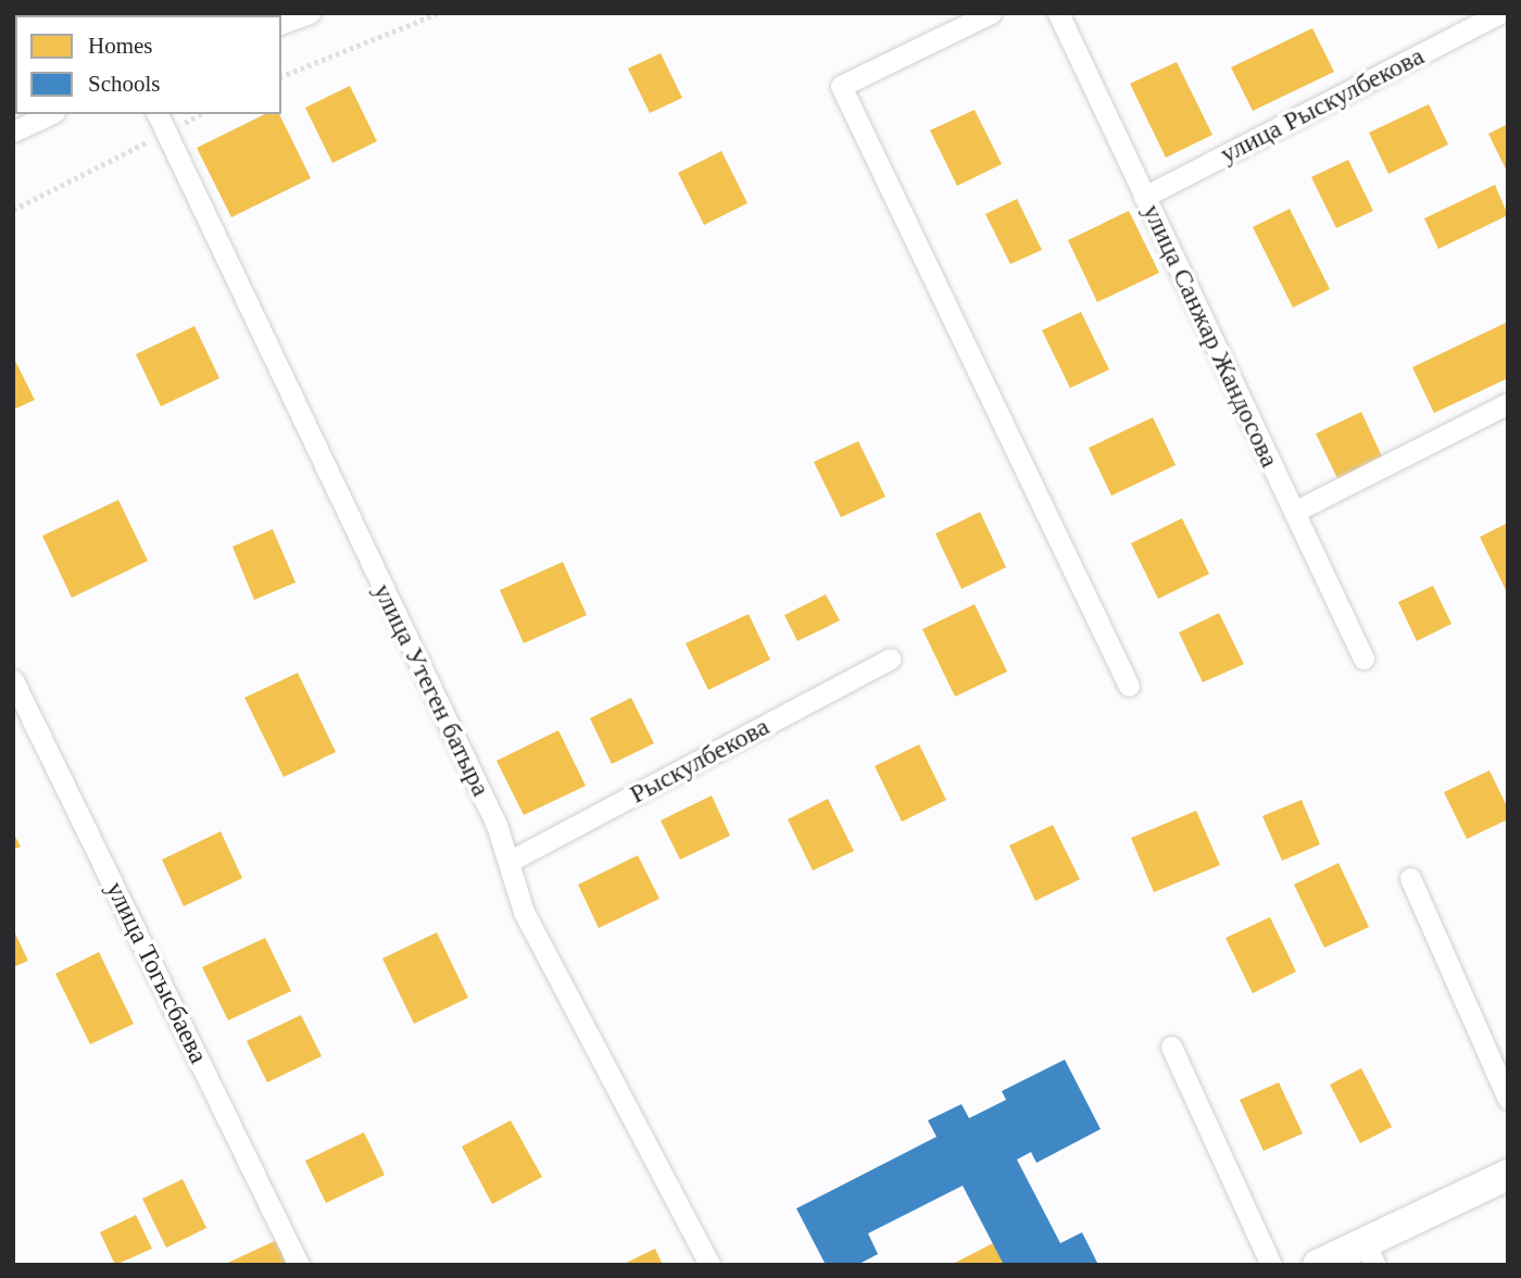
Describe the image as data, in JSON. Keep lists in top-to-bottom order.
{
  "streets": {
    "street": [
      "улица Рыскулбекова",
      "улица Санжар Жандосова",
      "улица Утеген батыра",
      "Рыскулбекова",
      "улица Тогысбаева"
    ]
  },
  "crossings": [
    ["улица Рыскулбекова", "улица Санжар Жандосова"],
    ["улица Утеген батыра", "Рыскулбекова"]
  ],
  "legend": ["Homes", "Schools"]
}
